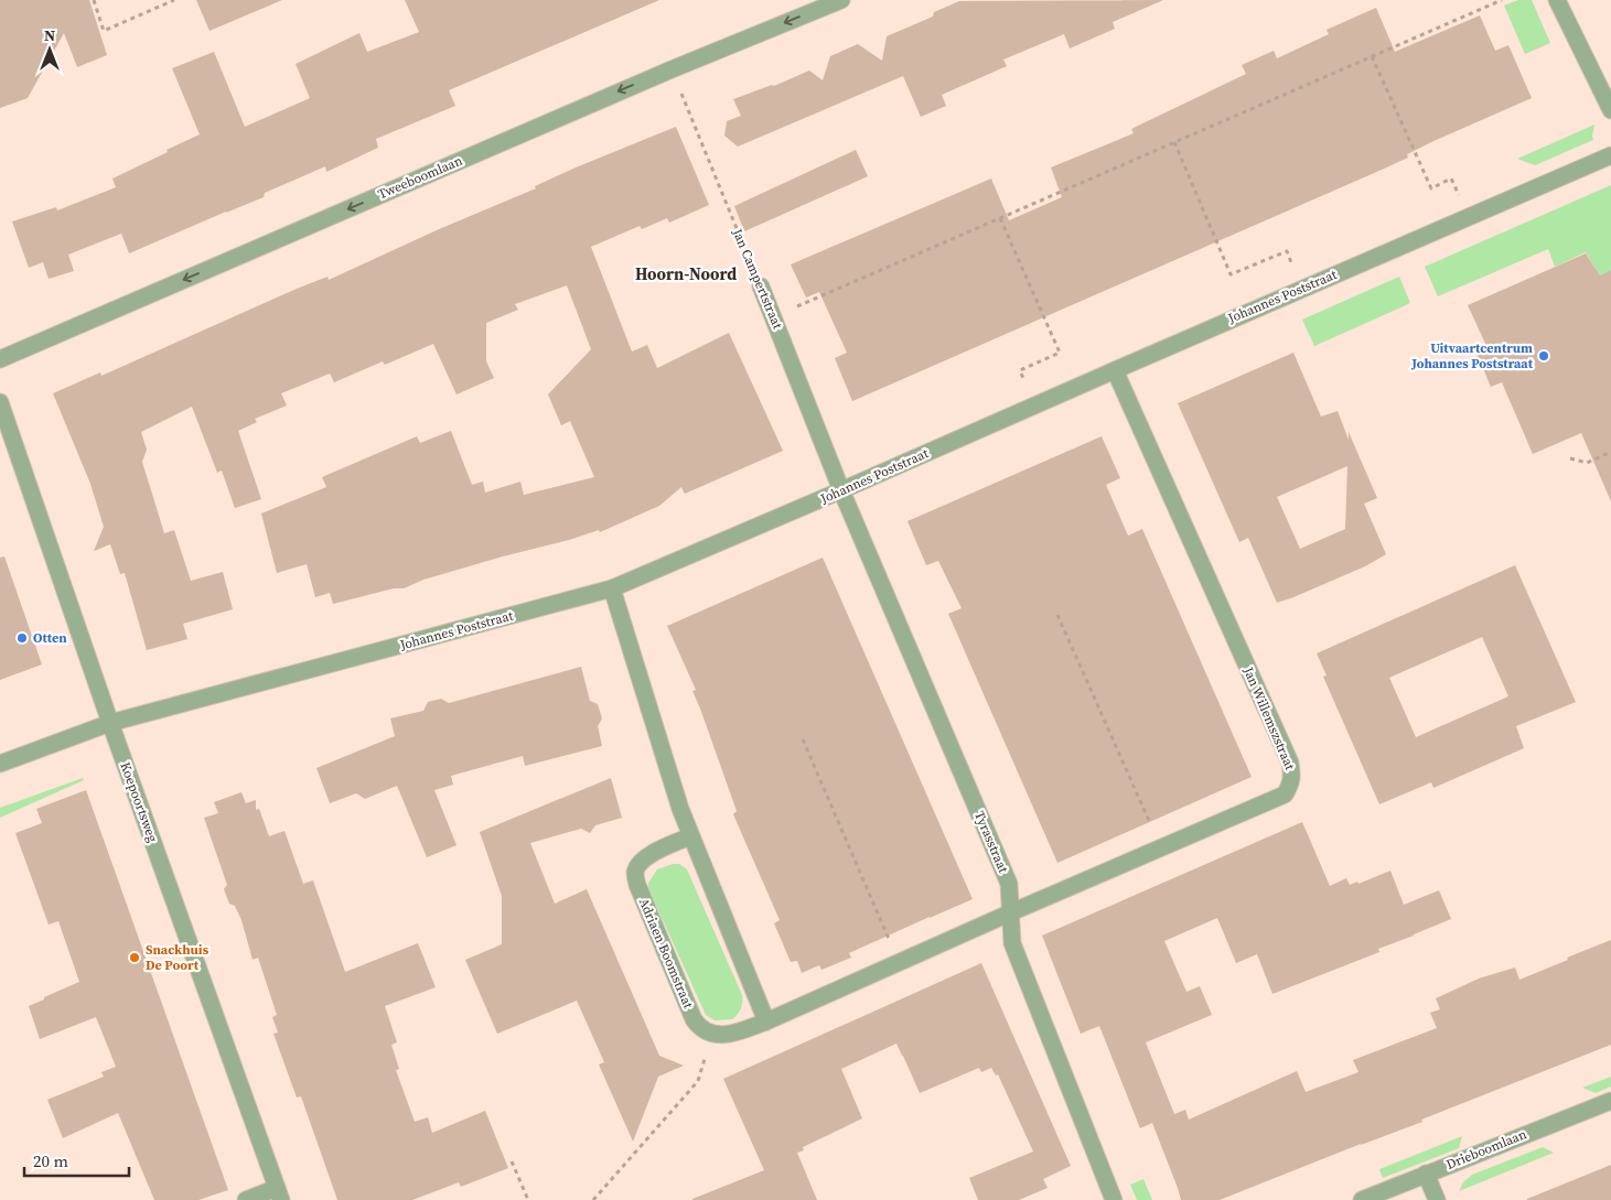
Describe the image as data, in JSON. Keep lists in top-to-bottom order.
{
  "streets": {
    "street": [
      "Tweeboomlaan",
      "Jan Campertstraat",
      "Johannes Poststraat",
      "Jan Willemszstraat",
      "Koepoortsweg",
      "Tyrasstraat",
      "Adriaen Boomstraat",
      "Drieboomlaan"
    ]
  },
  "crossings": [
    ["Tweeboomlaan", "Jan Campertstraat"],
    ["Jan Campertstraat", "Johannes Poststraat"],
    ["Jan Campertstraat", "Tyrasstraat"],
    ["Johannes Poststraat", "Jan Willemszstraat"],
    ["Johannes Poststraat", "Koepoortsweg"],
    ["Johannes Poststraat", "Tyrasstraat"],
    ["Jan Willemszstraat", "Tyrasstraat"]
  ],
  "one_way": ["Tweeboomlaan"],
  "districts": ["Hoorn-Noord"],
  "places": ["Uitvaartcentrum Johannes Poststraat", "Otten", "Snackhuis De Poort"],
  "scale_bar": "20 m",
  "north": "top"
}
